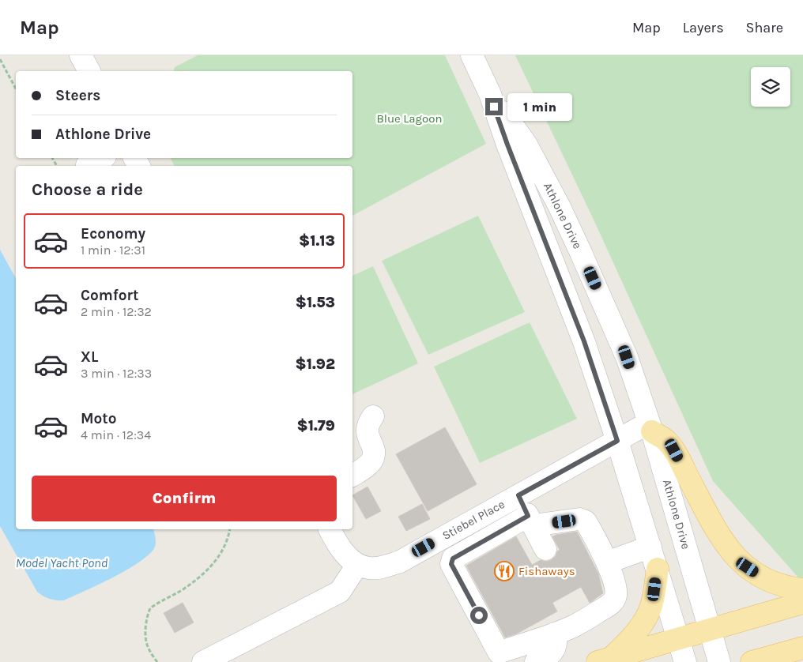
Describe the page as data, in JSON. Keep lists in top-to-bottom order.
{
  "streets": {
    "street": ["Athlone Drive", "Stiebel Place"]
  },
  "crossings": [
    ["Athlone Drive", "Stiebel Place"]
  ],
  "water": ["Model Yacht Pond"],
  "parks": ["Blue Lagoon"],
  "places": {
    "restaurant": ["Fishaways"]
  },
  "page": {
    "header": "Map",
    "nav": ["Map", "Layers", "Share"],
    "banner": ["Steers", "Athlone Drive"],
    "bubble": "1 min",
    "heading": "Choose a ride",
    "list": [
      {
        "name": "Economy",
        "note": "1 min · 12:31",
        "value": "$1.13"
      },
      {
        "name": "Comfort",
        "note": "2 min · 12:32",
        "value": "$1.53"
      },
      {
        "name": "XL",
        "note": "3 min · 12:33",
        "value": "$1.92"
      },
      {
        "name": "Moto",
        "note": "4 min · 12:34",
        "value": "$1.79"
      }
    ],
    "buttons": "Confirm"
  }
}
